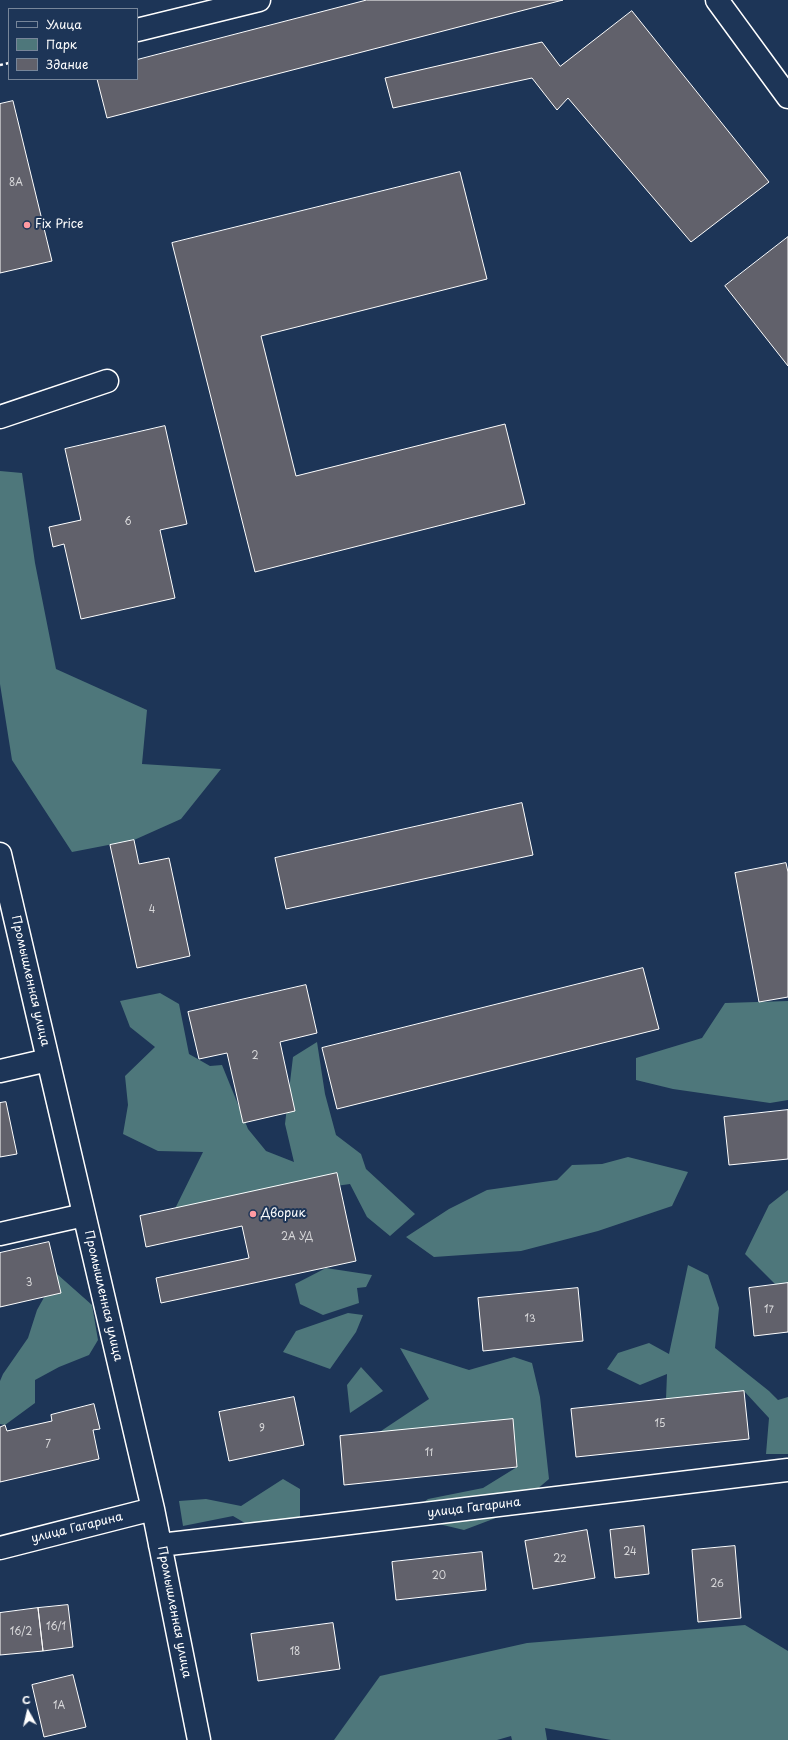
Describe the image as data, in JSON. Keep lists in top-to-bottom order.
{
  "streets": {
    "street": ["Промышленная улица", "улица Гагарина"]
  },
  "crossings": [
    ["Промышленная улица", "улица Гагарина"]
  ],
  "places": ["Fix Price", "Дворик"],
  "house_numbers": [
    "8А",
    "6",
    "4",
    "2",
    "2А УД",
    "3",
    "17",
    "13",
    "15",
    "9",
    "7",
    "11",
    "24",
    "22",
    "20",
    "26",
    "16/1",
    "16/2",
    "18",
    "1А"
  ],
  "legend": ["Улица", "Парк", "Здание"],
  "north": "top"
}
